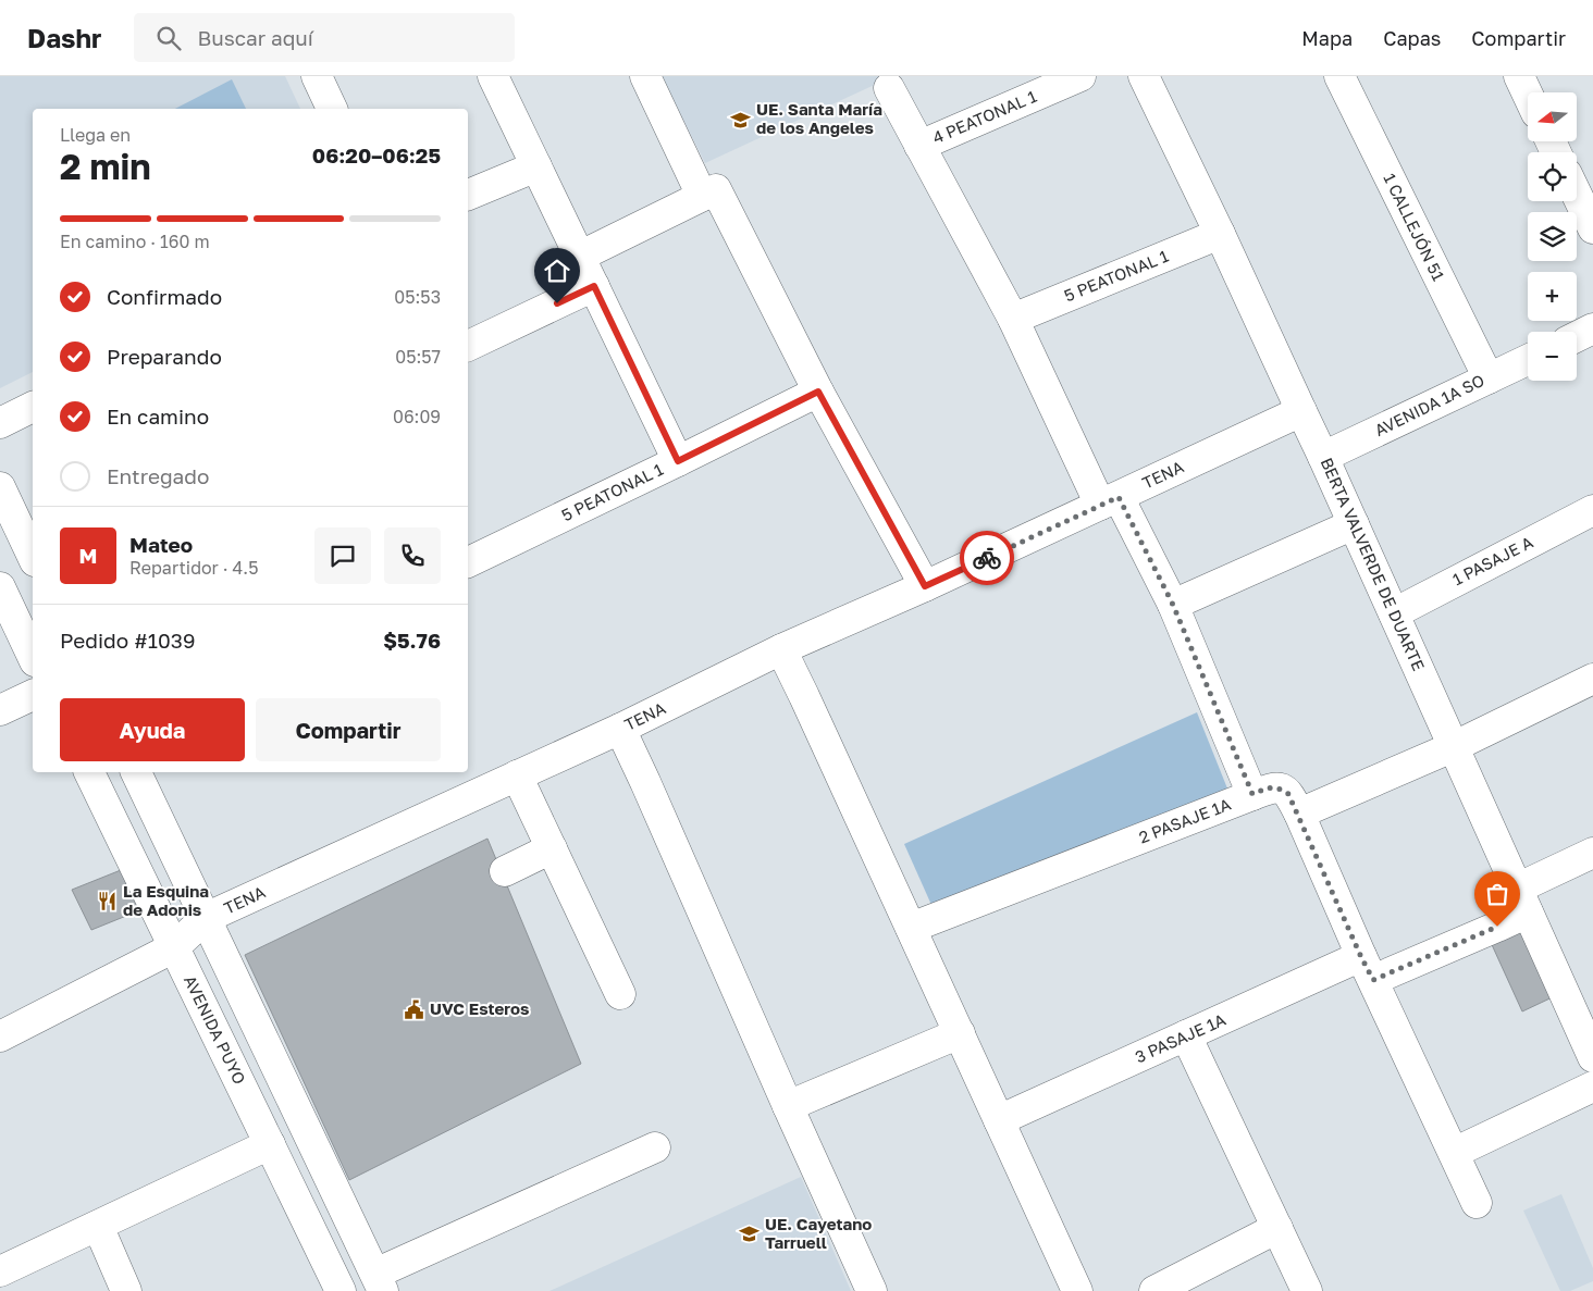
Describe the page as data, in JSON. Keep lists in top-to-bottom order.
{
  "streets": {
    "street": [
      "4 PEATONAL 1",
      "1 CALLEJÓN 51",
      "5 PEATONAL 1",
      "AVENIDA 1A SO",
      "TENA",
      "1 PASAJE A",
      "BERTA VALVERDE DE DUARTE",
      "2 PASAJE 1A",
      "AVENIDA PUYO",
      "3 PASAJE 1A"
    ]
  },
  "crossings": [
    ["1 CALLEJÓN 51", "AVENIDA 1A SO"],
    ["5 PEATONAL 1", "BERTA VALVERDE DE DUARTE"],
    ["AVENIDA 1A SO", "BERTA VALVERDE DE DUARTE"],
    ["TENA", "BERTA VALVERDE DE DUARTE"],
    ["TENA", "AVENIDA PUYO"],
    ["1 PASAJE A", "BERTA VALVERDE DE DUARTE"],
    ["BERTA VALVERDE DE DUARTE", "3 PASAJE 1A"]
  ],
  "places": {
    "school or university": ["UE. Santa María de los Angeles", "UE. Cayetano Tarruell"],
    "restaurant": ["La Esquina de Adonis"],
    "public building": ["UVC Esteros"]
  },
  "north": "left",
  "page": {
    "header": "Dashr",
    "search": "Buscar aquí",
    "nav": ["Mapa", "Capas", "Compartir"],
    "map_buttons": ["+", "−"],
    "heading": ["2 min", "Llega en", "06:20–06:25"],
    "panel": [
      "Mateo",
      "Repartidor · 4.5",
      "Pedido #1039",
      "$5.76"
    ],
    "bar": "En camino · 160 m",
    "list": [
      ["Confirmado", "05:53"],
      ["Preparando", "05:57"],
      ["En camino", "06:09"],
      "Entregado"
    ],
    "round": "M",
    "buttons": ["Ayuda", "Compartir"]
  }
}
